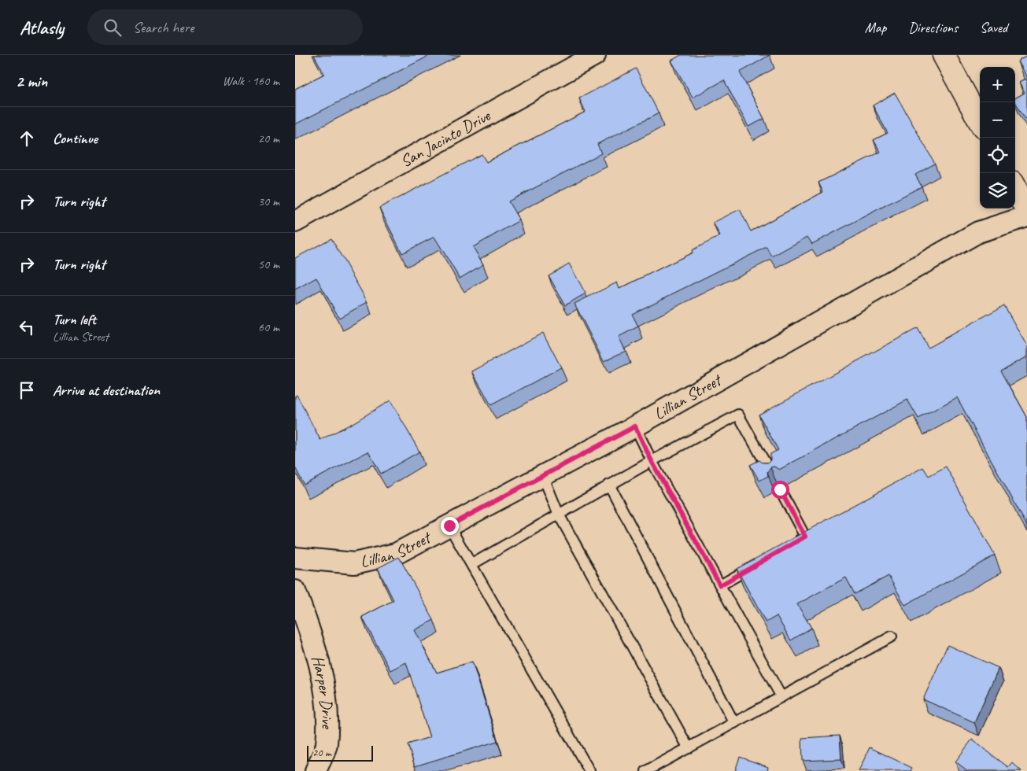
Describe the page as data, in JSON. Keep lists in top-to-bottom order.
{
  "streets": {
    "street": ["San Jacinto Drive", "Lillian Street", "Harper Drive"]
  },
  "scale_bar": "20 m",
  "page": {
    "header": "Atlasly",
    "search": "Search here",
    "nav": ["Map", "Directions", "Saved"],
    "heading": ["2 min", "Walk · 160 m"],
    "map_buttons": ["+", "−"],
    "list": [
      ["Continue", "20 m"],
      ["Turn right", "30 m"],
      ["Turn right", "50 m"],
      ["Turn left", "Lillian Street", "60 m"],
      "Arrive at destination"
    ],
    "scale": "20 m"
  }
}
